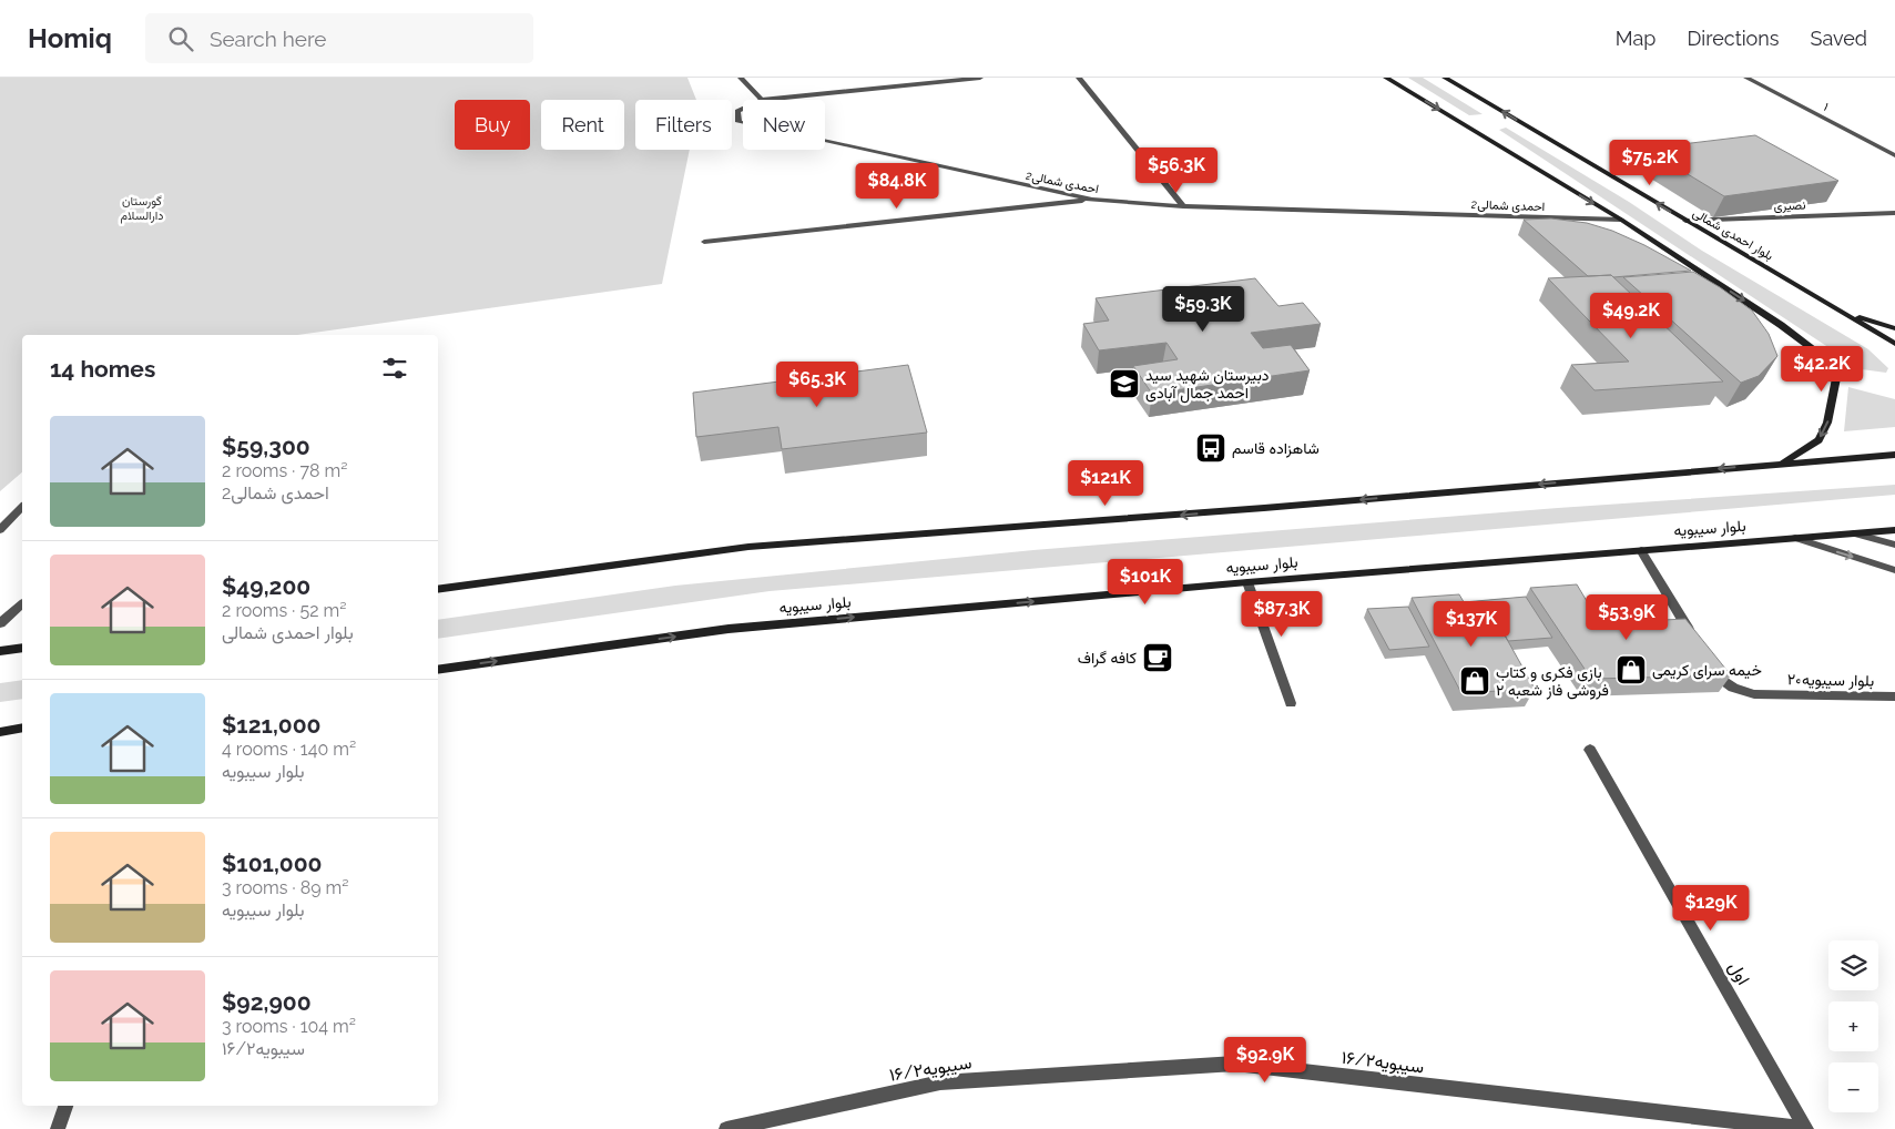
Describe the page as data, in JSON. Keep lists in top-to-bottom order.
{
  "streets": {
    "main road": ["بلوار احمدی شمالی", "بلوار سیبویه"],
    "street": [
      "۱",
      "2احمدی شمالی",
      "نصیری",
      "بلوار سیبویه۲۰",
      "اول",
      "سیبویه۱۶/۲"
    ]
  },
  "crossings": [
    ["نصیری", "بلوار احمدی شمالی"],
    ["اول", "سیبویه۱۶/۲"]
  ],
  "parks": ["گورستان دارالسلام"],
  "places": {
    "school or university": ["دبیرستان شهید سید احمد جمال آبادی"],
    "bus stop": ["شاهزاده قاسم"],
    "cafe": ["کافه گراف"],
    "shop": ["خیمه سرای کریمی", "بازی فکری و کتاب فروشی فاز شعبه ۲"]
  },
  "page": {
    "header": "Homiq",
    "search": "Search here",
    "nav": ["Map", "Directions", "Saved"],
    "chip": [
      "Buy",
      "Rent",
      "Filters",
      "New"
    ],
    "price": [
      "$75.2K",
      "$56.3K",
      "$84.8K",
      "$59.3K",
      "$49.2K",
      "$42.2K",
      "$65.3K",
      "$121K",
      "$101K",
      "$87.3K",
      "$53.9K",
      "$137K",
      "$129K",
      "$92.9K"
    ],
    "heading": "14 homes",
    "list": [
      {
        "name": "$59,300",
        "note": "2 rooms · 78 m² · 2احمدی شمالی"
      },
      {
        "name": "$49,200",
        "note": "2 rooms · 52 m² · بلوار احمدی شمالی"
      },
      {
        "name": "$121,000",
        "note": "4 rooms · 140 m² · بلوار سیبویه"
      },
      {
        "name": "$101,000",
        "note": "3 rooms · 89 m² · بلوار سیبویه"
      },
      {
        "name": "$92,900",
        "note": "3 rooms · 104 m² · سیبویه۱۶/۲"
      }
    ],
    "map_buttons": ["+", "−"]
  }
}
